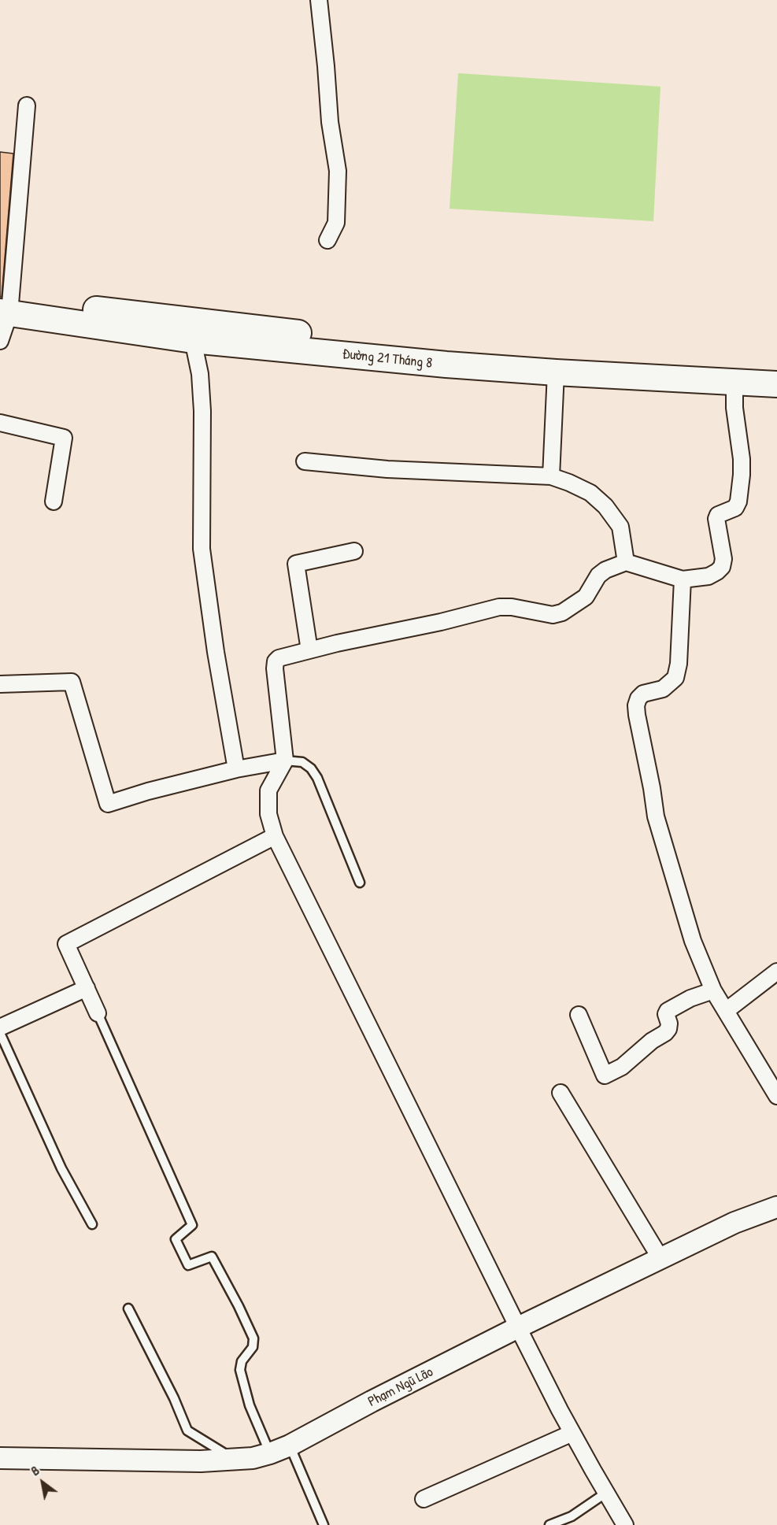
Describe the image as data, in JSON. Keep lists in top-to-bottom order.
{
  "streets": {
    "main road": ["Đường 21 Tháng 8"],
    "street": ["Phạm Ngũ Lão"]
  },
  "north": "top left"
}
